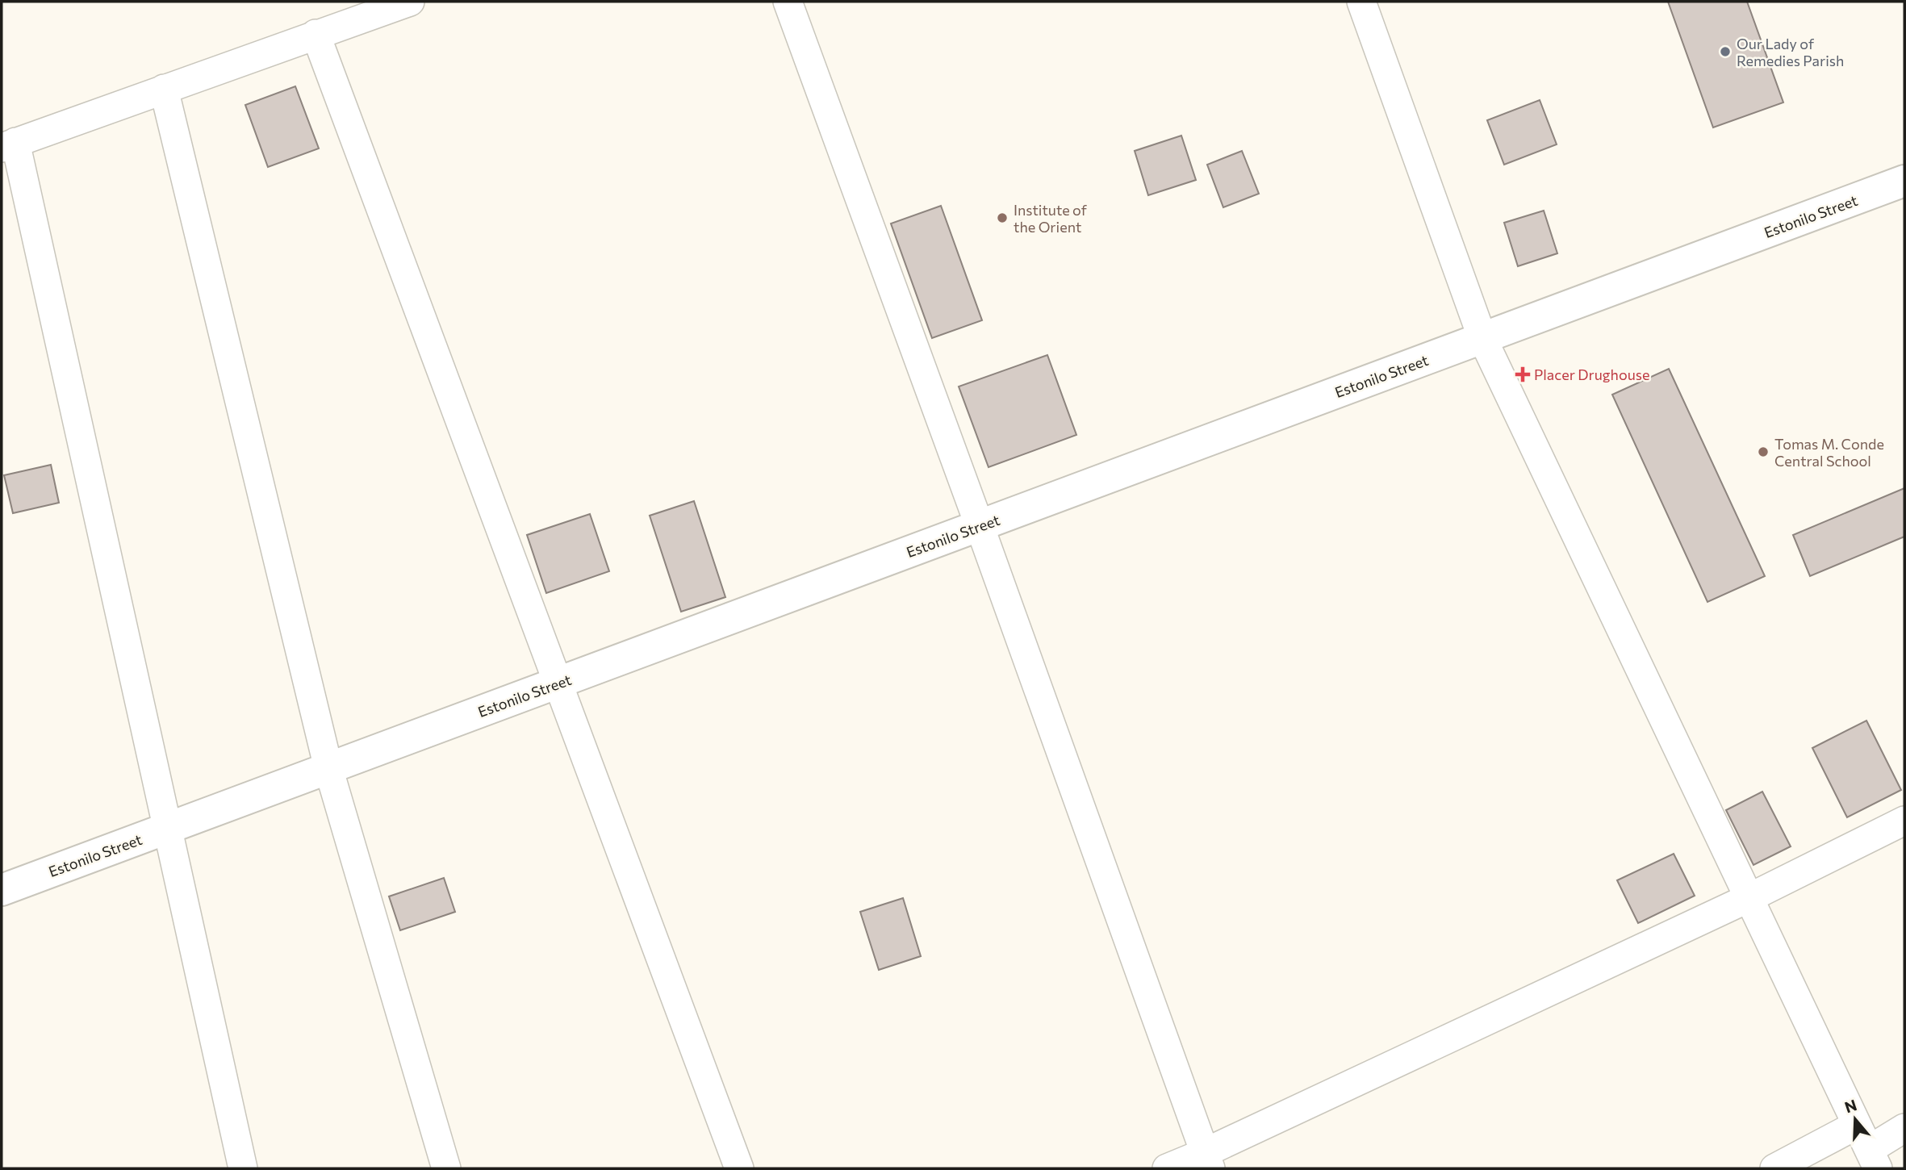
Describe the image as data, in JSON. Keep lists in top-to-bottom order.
{
  "streets": {
    "street": ["Estonilo Street"]
  },
  "places": {
    "other": ["Our Lady of Remedies Parish", "Institute of the Orient", "Tomas M. Conde Central School"],
    "health": ["Placer Drughouse"]
  },
  "north": "top"
}
